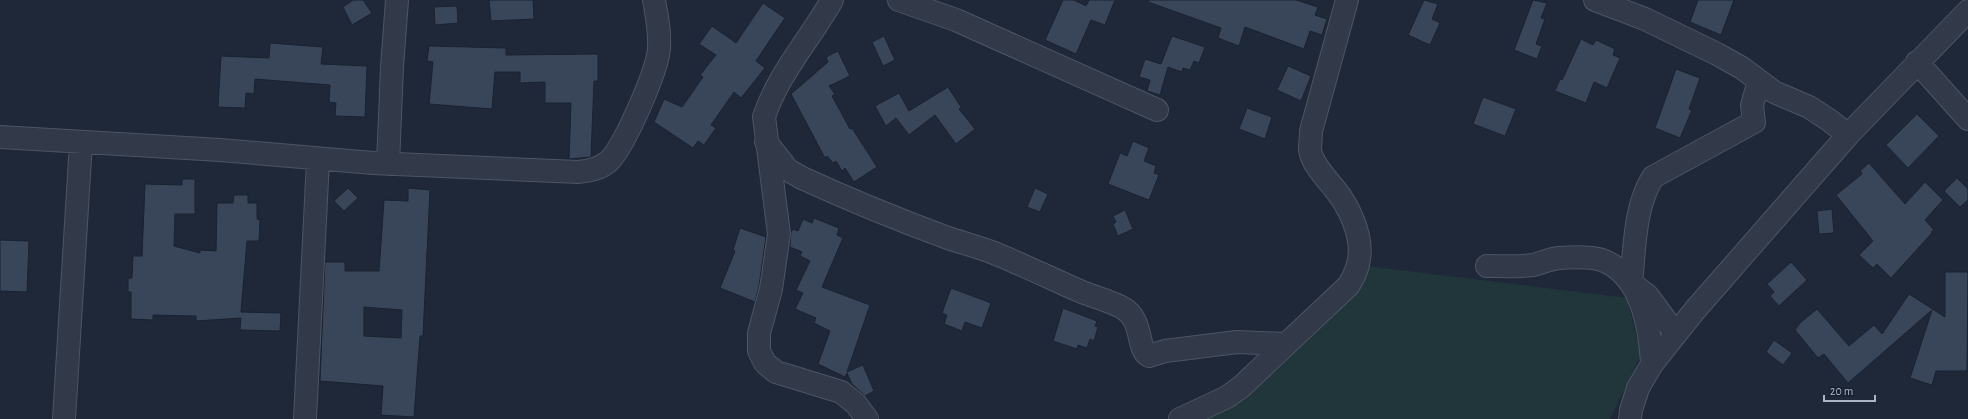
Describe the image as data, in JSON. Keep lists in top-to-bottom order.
{
  "scale_bar": "20 m"
}
